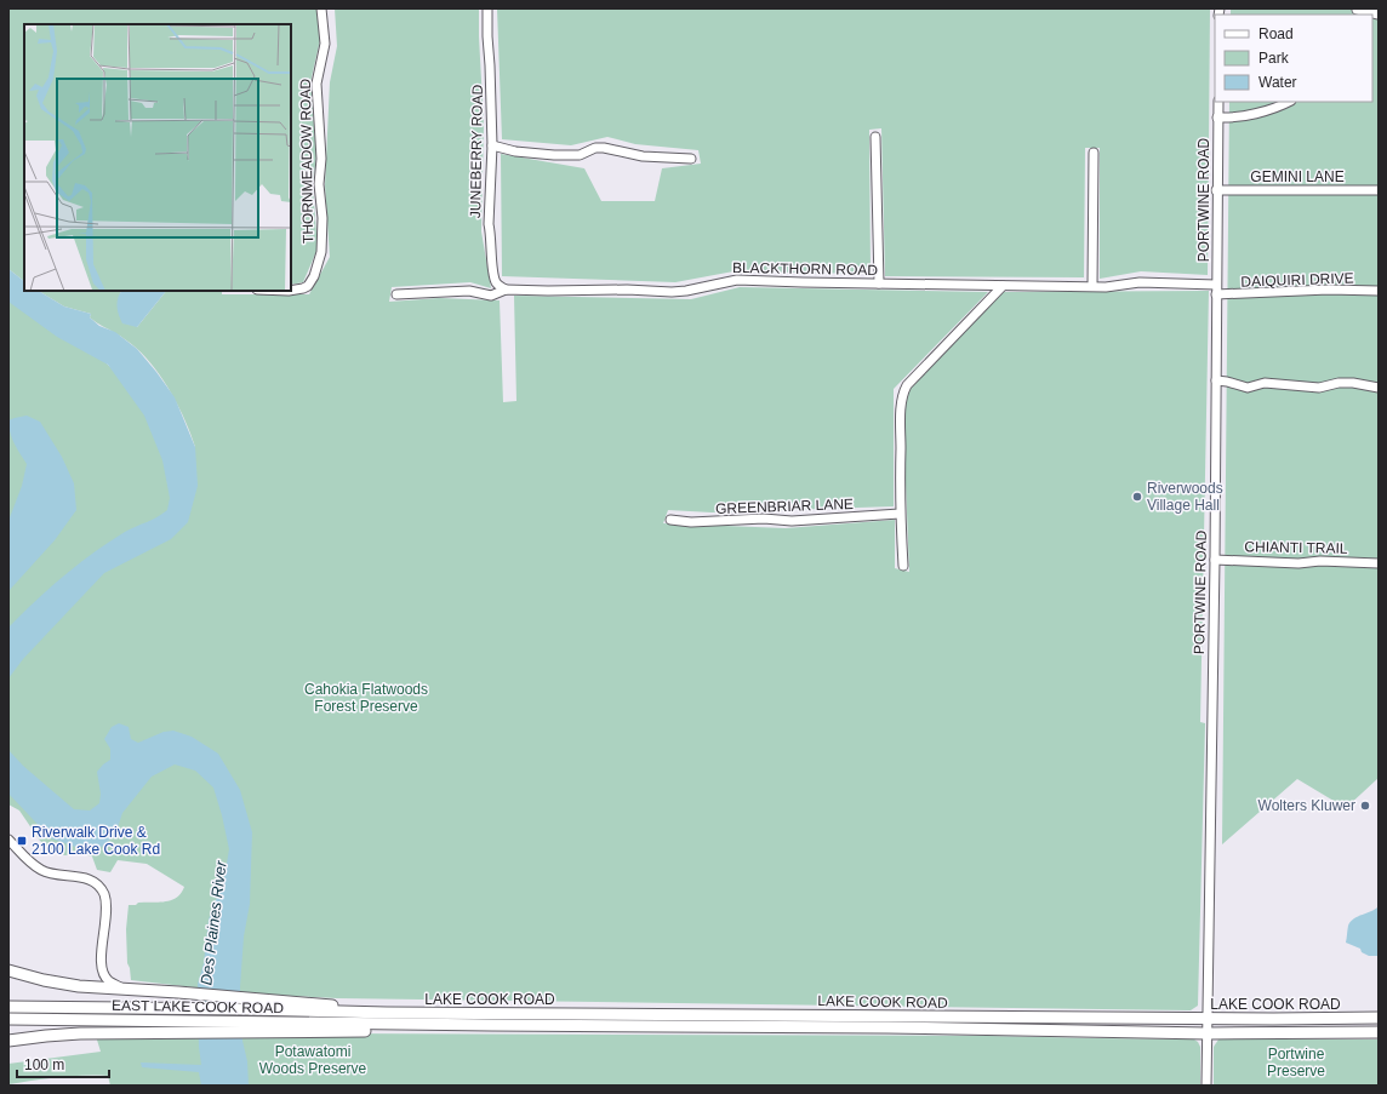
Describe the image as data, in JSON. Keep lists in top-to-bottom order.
{
  "streets": {
    "main road": ["LAKE COOK ROAD", "EAST LAKE COOK ROAD"],
    "street": [
      "JUNEBERRY ROAD",
      "THORNMEADOW ROAD",
      "GEMINI LANE",
      "PORTWINE ROAD",
      "BLACKTHORN ROAD",
      "DAIQUIRI DRIVE",
      "GREENBRIAR LANE",
      "CHIANTI TRAIL"
    ]
  },
  "crossings": [
    ["JUNEBERRY ROAD", "BLACKTHORN ROAD"],
    ["GEMINI LANE", "PORTWINE ROAD"],
    ["PORTWINE ROAD", "BLACKTHORN ROAD"],
    ["PORTWINE ROAD", "DAIQUIRI DRIVE"],
    ["PORTWINE ROAD", "CHIANTI TRAIL"],
    ["PORTWINE ROAD", "LAKE COOK ROAD"],
    ["LAKE COOK ROAD", "EAST LAKE COOK ROAD"]
  ],
  "water": ["Des Plaines River"],
  "parks": ["Cahokia Flatwoods Forest Preserve", "Potawatomi Woods Preserve", "Portwine Preserve"],
  "places": {
    "other": ["Riverwoods Village Hall", "Wolters Kluwer"],
    "transit": ["Riverwalk Drive & 2100 Lake Cook Rd"]
  },
  "legend": ["Road", "Park", "Water"],
  "scale_bar": "100 m"
}
